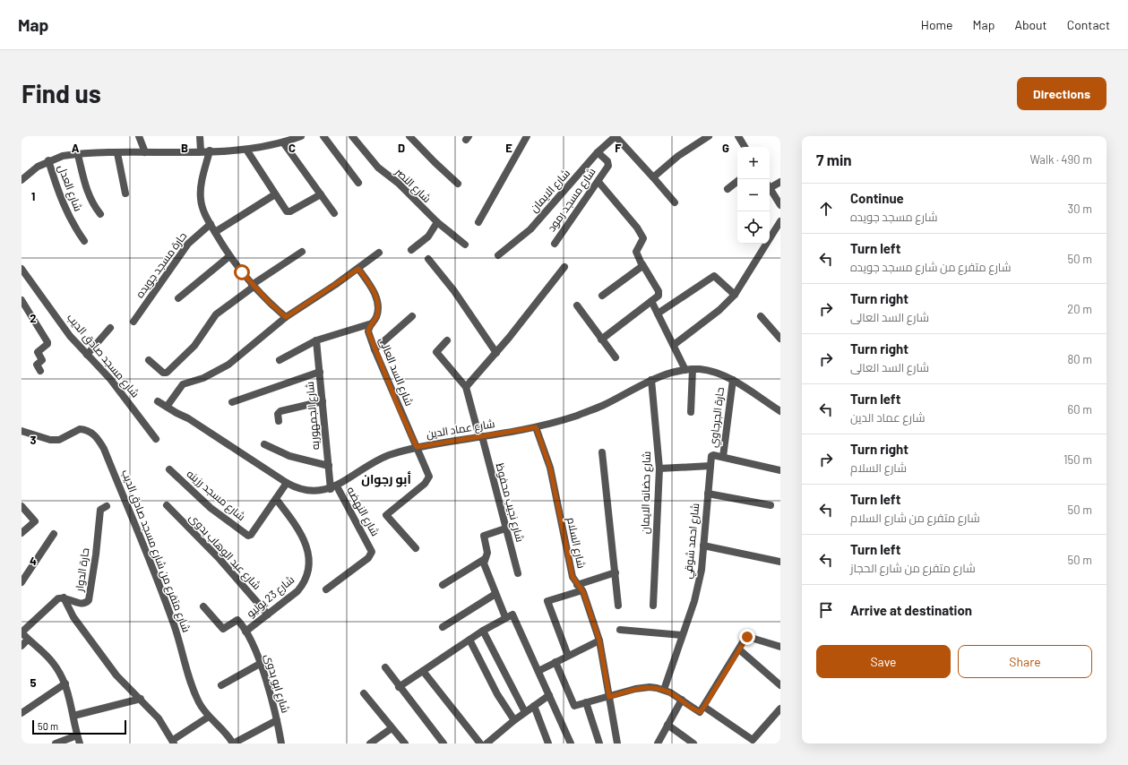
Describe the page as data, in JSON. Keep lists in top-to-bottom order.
{
  "streets": {
    "street": [
      "شارع النصر",
      "شارع العدل",
      "شارع الايمان",
      "شارع مسجد رمود",
      "حارة مسجد جويده",
      "شارع مسجد صادق الديب",
      "شارع السد العالى",
      "شارع الجمهوريه",
      "حارة الجرجاوي",
      "شارع عماد الدين",
      "شارع حضانه الايمان",
      "شارع مسجد رزينه",
      "شارع نجيب محفوظ",
      "شارع النهضه",
      "شارع احمد شوقي",
      "شارع السلام",
      "شارع متفرع من شارع مسجد صادق الديب",
      "شارع عبد الوهاب بدوى",
      "حارة الدوار",
      "شارع 23 يوليو",
      "شارع ابو بدوى"
    ]
  },
  "crossings": [
    ["شارع الايمان", "شارع مسجد رمود"],
    ["شارع السد العالى", "شارع عماد الدين"],
    ["شارع الجمهوريه", "شارع عماد الدين"],
    ["شارع الجمهوريه", "شارع النهضه"],
    ["حارة الجرجاوي", "شارع عماد الدين"],
    ["حارة الجرجاوي", "شارع احمد شوقي"],
    ["شارع عماد الدين", "شارع حضانه الايمان"],
    ["شارع عماد الدين", "شارع نجيب محفوظ"],
    ["شارع عماد الدين", "شارع النهضه"],
    ["شارع عماد الدين", "شارع السلام"],
    ["شارع مسجد رزينه", "شارع 23 يوليو"],
    ["شارع عبد الوهاب بدوى", "شارع 23 يوليو"],
    ["شارع 23 يوليو", "شارع ابو بدوى"]
  ],
  "districts": ["أبو رجوان"],
  "scale_bar": "50 m",
  "page": {
    "header": "Map",
    "nav": [
      "Home",
      "Map",
      "About",
      "Contact"
    ],
    "buttons": [
      "Directions",
      ["Save", "Share"]
    ],
    "title": "Find us",
    "heading": ["7 min", "Walk · 490 m"],
    "map_buttons": ["+", "−"],
    "list": [
      ["Continue", "شارع مسجد جويده", "30 m"],
      ["Turn left", "شارع متفرع من شارع مسجد جويده", "50 m"],
      ["Turn right", "شارع السد العالى", "20 m"],
      ["Turn right", "شارع السد العالى", "80 m"],
      ["Turn left", "شارع عماد الدين", "60 m"],
      ["Turn right", "شارع السلام", "150 m"],
      ["Turn left", "شارع متفرع من شارع السلام", "50 m"],
      ["Turn left", "شارع متفرع من شارع الحجاز", "50 m"],
      "Arrive at destination"
    ],
    "scale": "50 m"
  },
  "grid": {
    "columns": [
      "A",
      "B",
      "C",
      "D",
      "E",
      "F",
      "G"
    ],
    "rows": [
      "1",
      "2",
      "3",
      "4",
      "5"
    ]
  }
}
